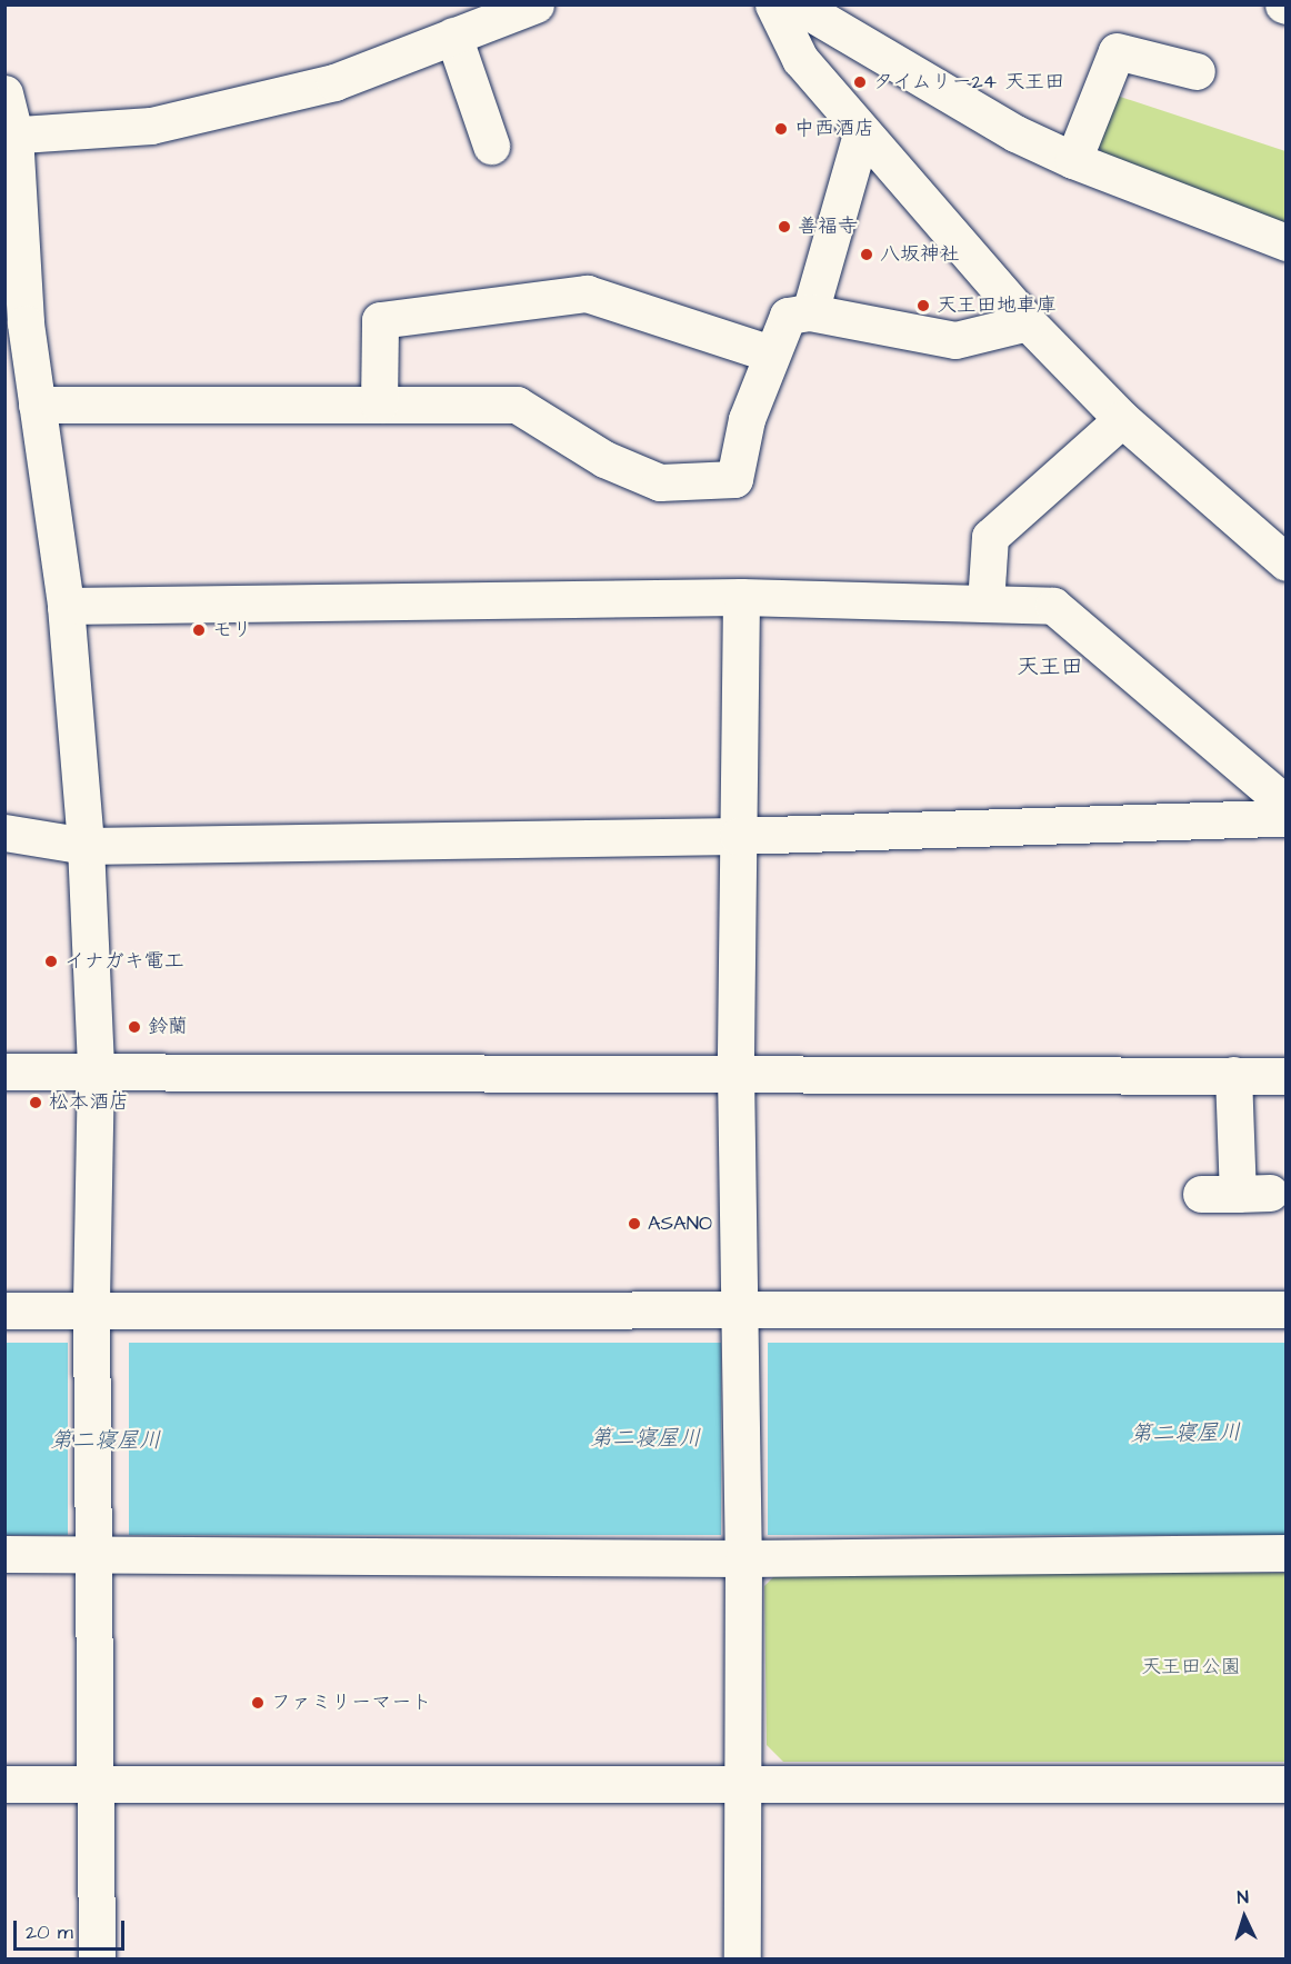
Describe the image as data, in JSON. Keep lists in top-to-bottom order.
{
  "districts": ["天王田"],
  "water": ["第二寝屋川"],
  "parks": ["天王田公園"],
  "places": [
    "タイムリー24 天王田",
    "中西酒店",
    "善福寺",
    "八坂神社",
    "天王田地車庫",
    "モリ",
    "イナガキ電工",
    "鈴蘭",
    "松本酒店",
    "ASANO",
    "ファミリーマート"
  ],
  "scale_bar": "20 m",
  "north": "top"
}
